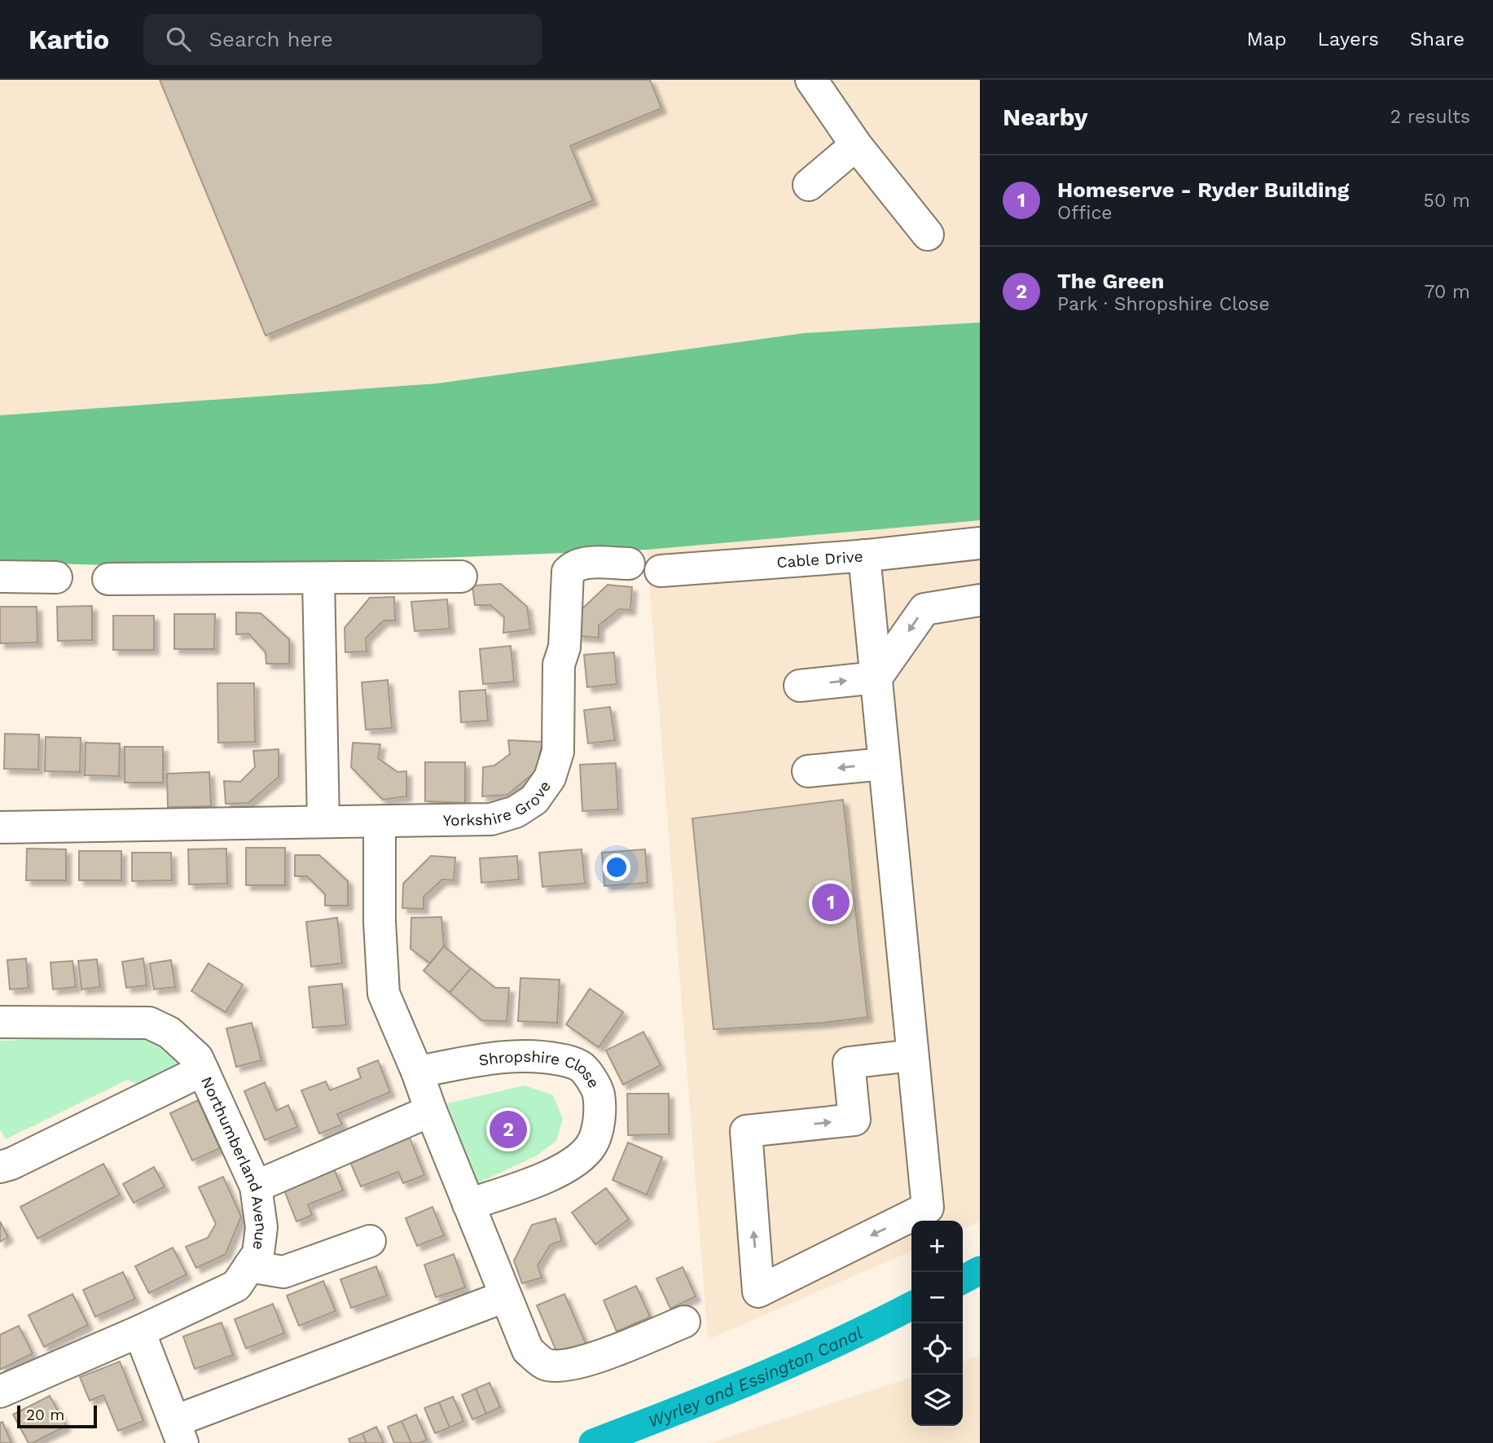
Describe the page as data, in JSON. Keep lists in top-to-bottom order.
{
  "streets": {
    "street": [
      "Cable Drive",
      "Yorkshire Grove",
      "Shropshire Close",
      "Northumberland Avenue"
    ]
  },
  "water": ["Wyrley and Essington Canal"],
  "scale_bar": "20 m",
  "page": {
    "header": "Kartio",
    "search": "Search here",
    "nav": ["Map", "Layers", "Share"],
    "heading": ["Nearby", "2 results"],
    "list": [
      {
        "mark": "1",
        "name": "Homeserve - Ryder Building",
        "note": "Office",
        "value": "50 m"
      },
      {
        "mark": "2",
        "name": "The Green",
        "note": "Park · Shropshire Close",
        "value": "70 m"
      }
    ],
    "pins": ["1", "2"],
    "map_buttons": ["+", "−"],
    "scale": "20 m"
  }
}
